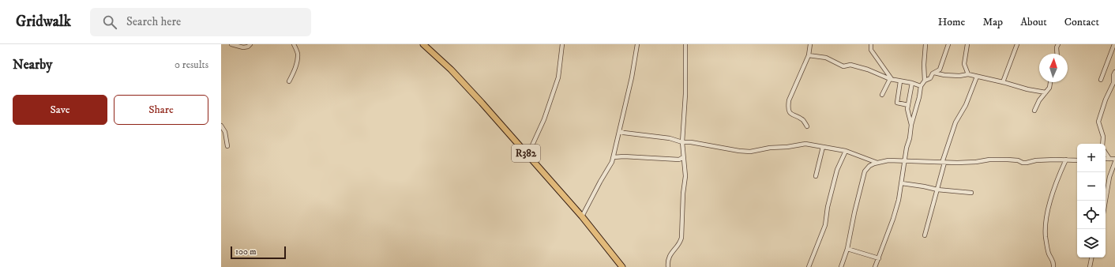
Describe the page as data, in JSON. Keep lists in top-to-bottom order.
{
  "streets": {
    "main road": ["R382"]
  },
  "scale_bar": "100 m",
  "north": "top",
  "page": {
    "header": "Gridwalk",
    "search": "Search here",
    "nav": [
      "Home",
      "Map",
      "About",
      "Contact"
    ],
    "heading": ["Nearby", "0 results"],
    "buttons": ["Save", "Share"],
    "map_buttons": ["+", "−"],
    "scale": "100 m"
  }
}
